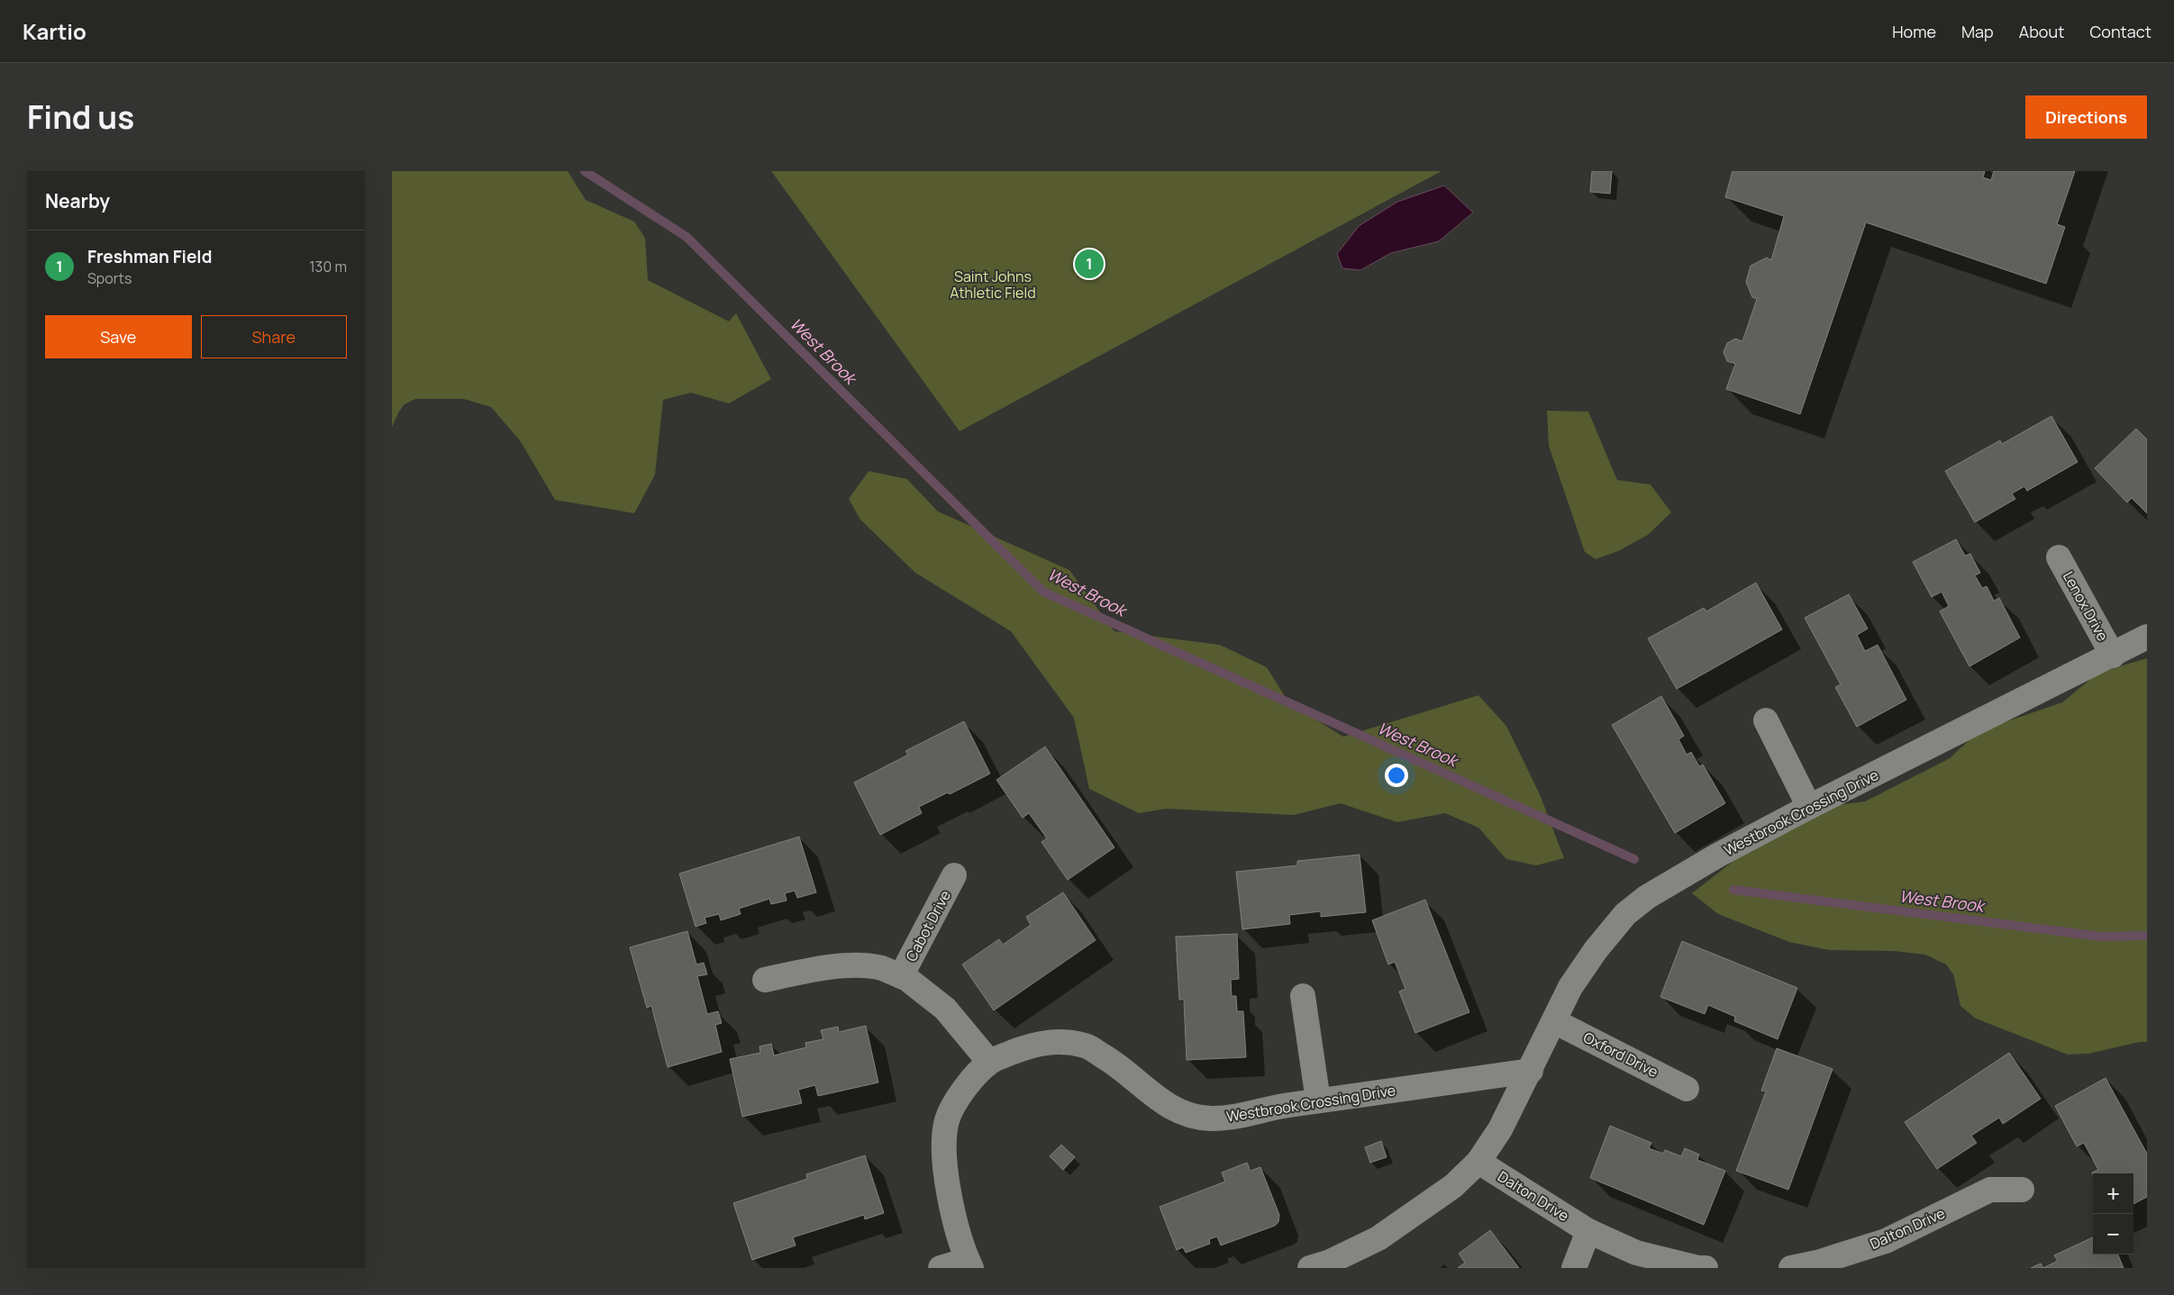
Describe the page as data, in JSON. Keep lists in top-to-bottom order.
{
  "streets": {
    "street": [
      "Lenox Drive",
      "Westbrook Crossing Drive",
      "Cabot Drive",
      "Oxford Drive",
      "Dalton Drive"
    ]
  },
  "crossings": [
    ["Lenox Drive", "Westbrook Crossing Drive"],
    ["Westbrook Crossing Drive", "Cabot Drive"],
    ["Westbrook Crossing Drive", "Oxford Drive"],
    ["Westbrook Crossing Drive", "Dalton Drive"]
  ],
  "water": ["West Brook"],
  "parks": ["Saint Johns Athletic Field"],
  "page": {
    "header": "Kartio",
    "nav": [
      "Home",
      "Map",
      "About",
      "Contact"
    ],
    "title": "Find us",
    "buttons": [
      "Directions",
      ["Save", "Share"]
    ],
    "heading": "Nearby",
    "list": [
      {
        "mark": "1",
        "name": "Freshman Field",
        "note": "Sports",
        "value": "130 m"
      }
    ],
    "pins": "1",
    "map_buttons": ["+", "−"]
  }
}
